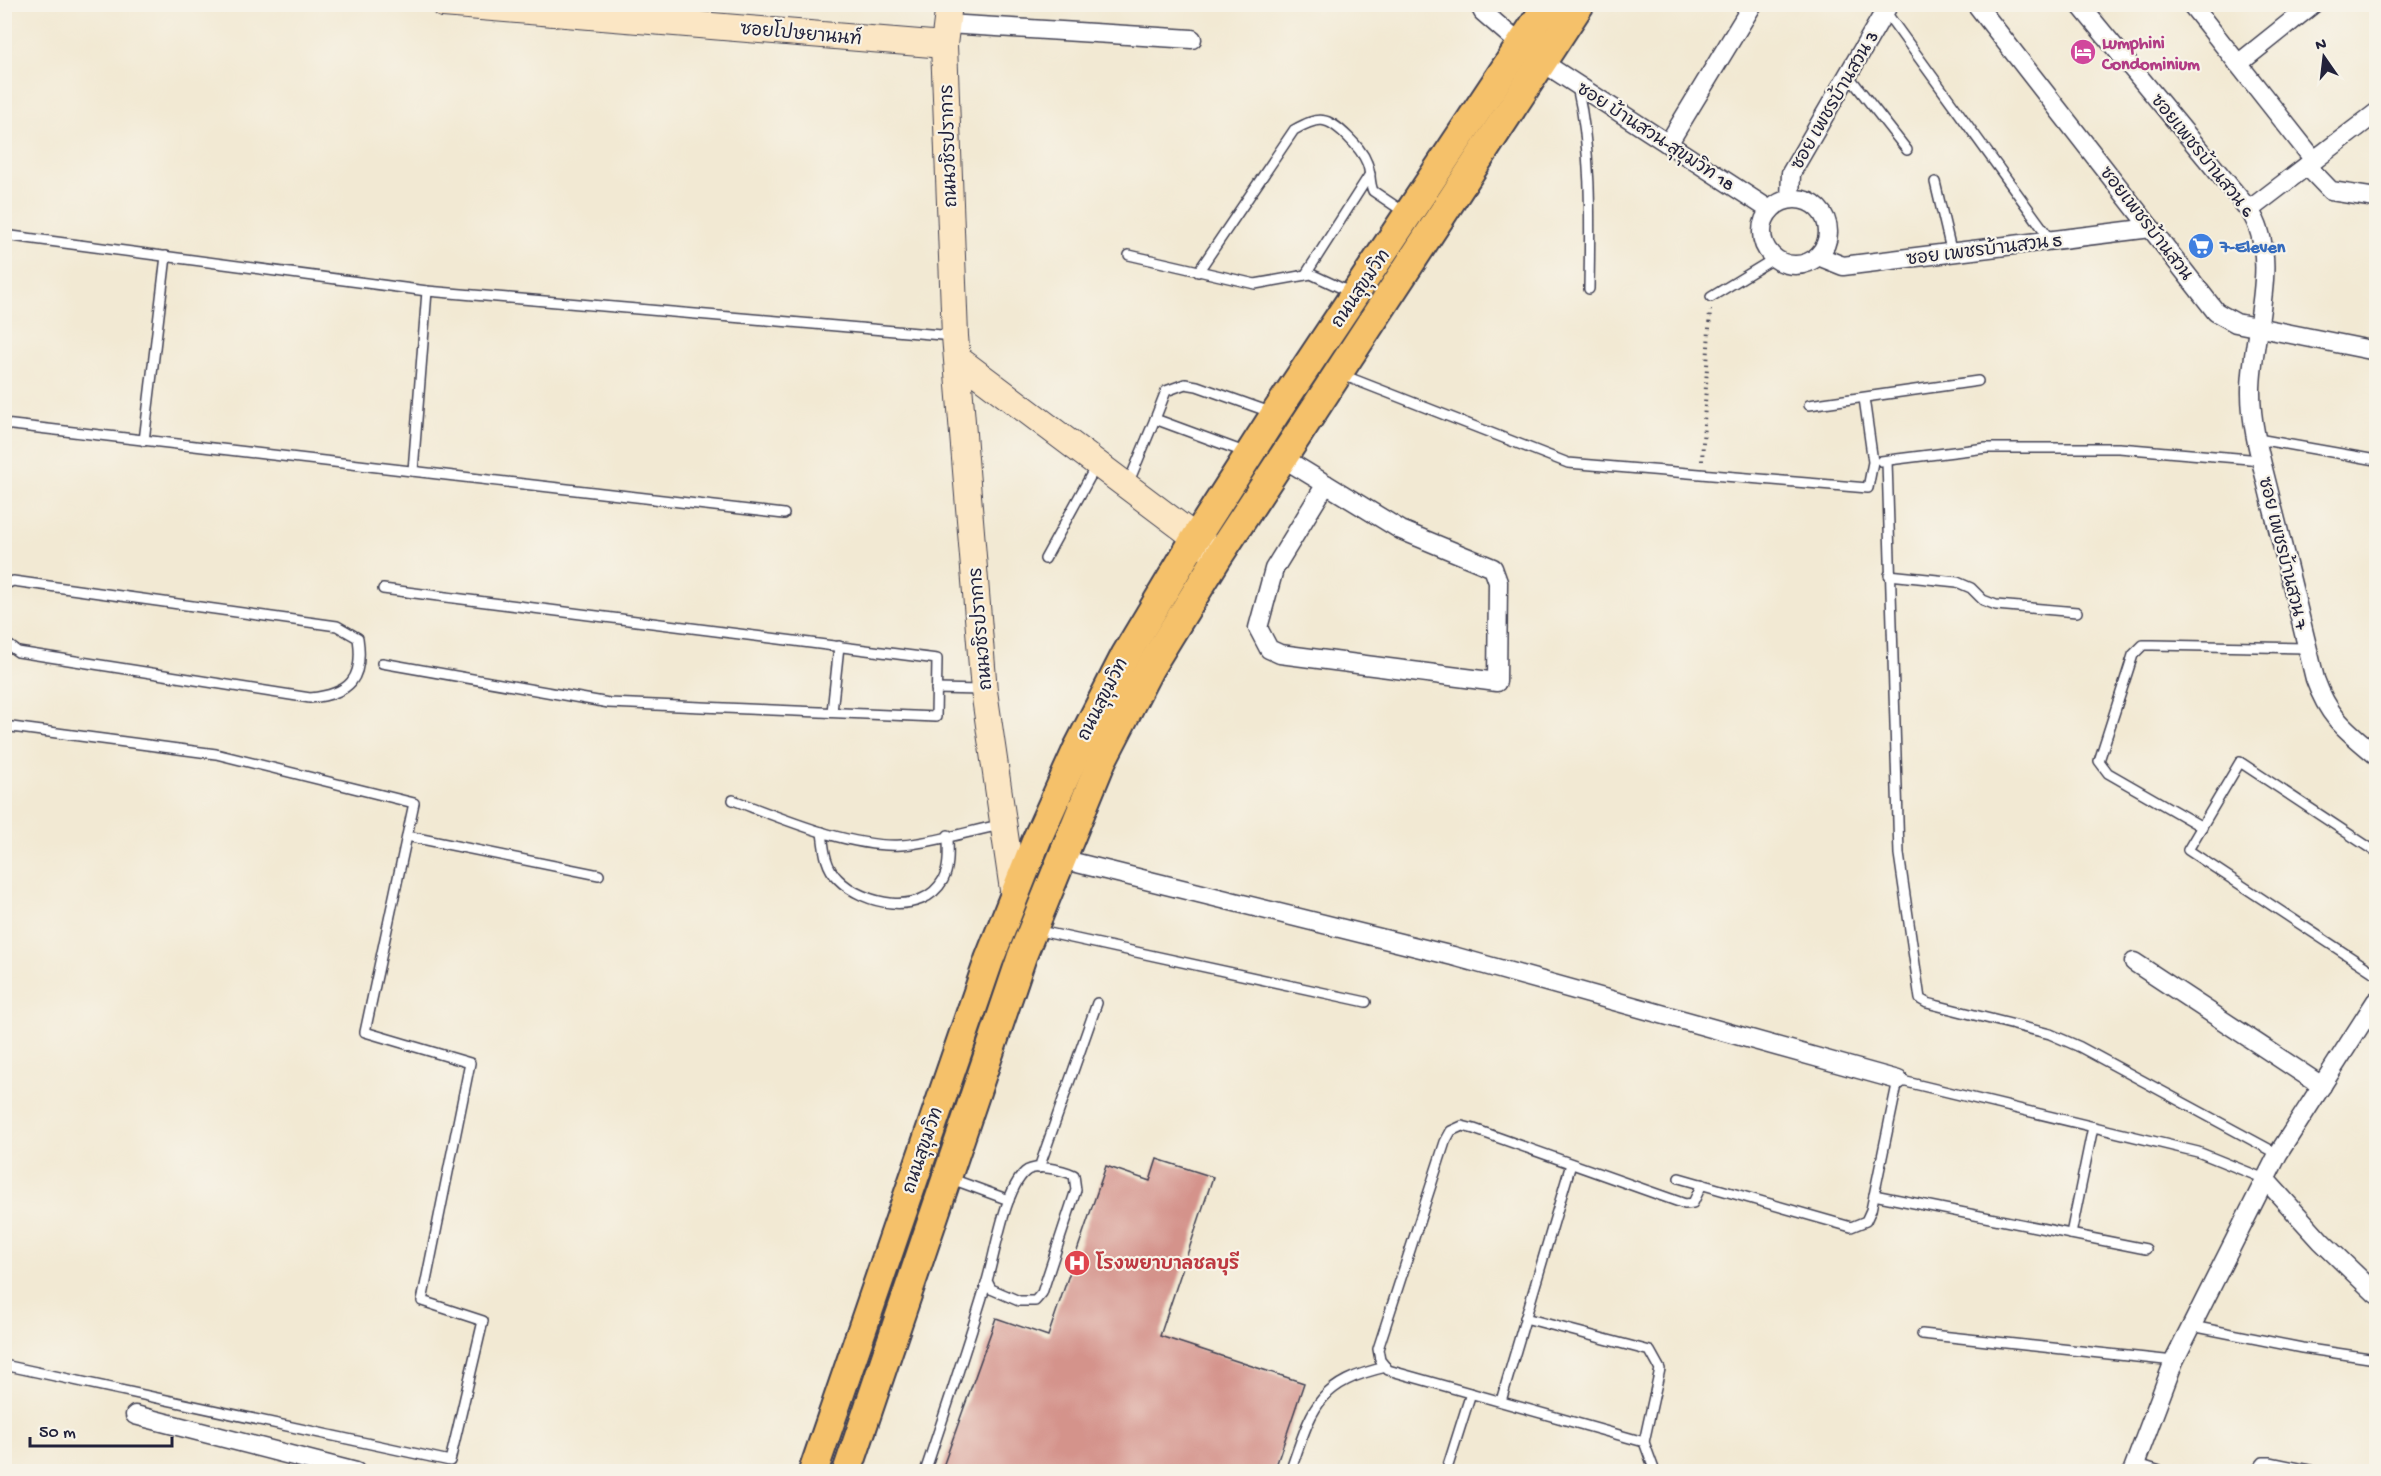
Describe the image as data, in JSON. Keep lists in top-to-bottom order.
{
  "streets": {
    "main road": ["ถนนสุขุมวิท"],
    "street": [
      "ซอยโปษยานนท์",
      "ซอย เพชรบ้านสวน 3",
      "ซอย บ้านสวน-สุขุมวิท 18",
      "ถนนวชิรปราการ",
      "ซอยเพชรบ้านสวน 6",
      "ซอยเพชรบ้านสวน",
      "ซอย เพชรบ้านสวน 5",
      "ซอย เพชรบ้านสวน 7"
    ]
  },
  "crossings": [
    ["ซอยโปษยานนท์", "ถนนวชิรปราการ"],
    ["ซอย เพชรบ้านสวน 3", "ซอย บ้านสวน-สุขุมวิท 18"],
    ["ซอย เพชรบ้านสวน 3", "ซอย เพชรบ้านสวน 5"],
    ["ซอย บ้านสวน-สุขุมวิท 18", "ซอย เพชรบ้านสวน 5"],
    ["ซอย บ้านสวน-สุขุมวิท 18", "ถนนสุขุมวิท"],
    ["ถนนวชิรปราการ", "ถนนสุขุมวิท"],
    ["ซอยเพชรบ้านสวน 6", "ซอยเพชรบ้านสวน"],
    ["ซอยเพชรบ้านสวน 6", "ซอย เพชรบ้านสวน 7"],
    ["ซอยเพชรบ้านสวน", "ซอย เพชรบ้านสวน 5"],
    ["ซอยเพชรบ้านสวน", "ซอย เพชรบ้านสวน 7"]
  ],
  "places": {
    "hotel": ["Lumphini Condominium"],
    "supermarket": ["7-Eleven"],
    "hospital": ["โรงพยาบาลชลบุรี"]
  },
  "scale_bar": "50 m",
  "north": "top"
}
